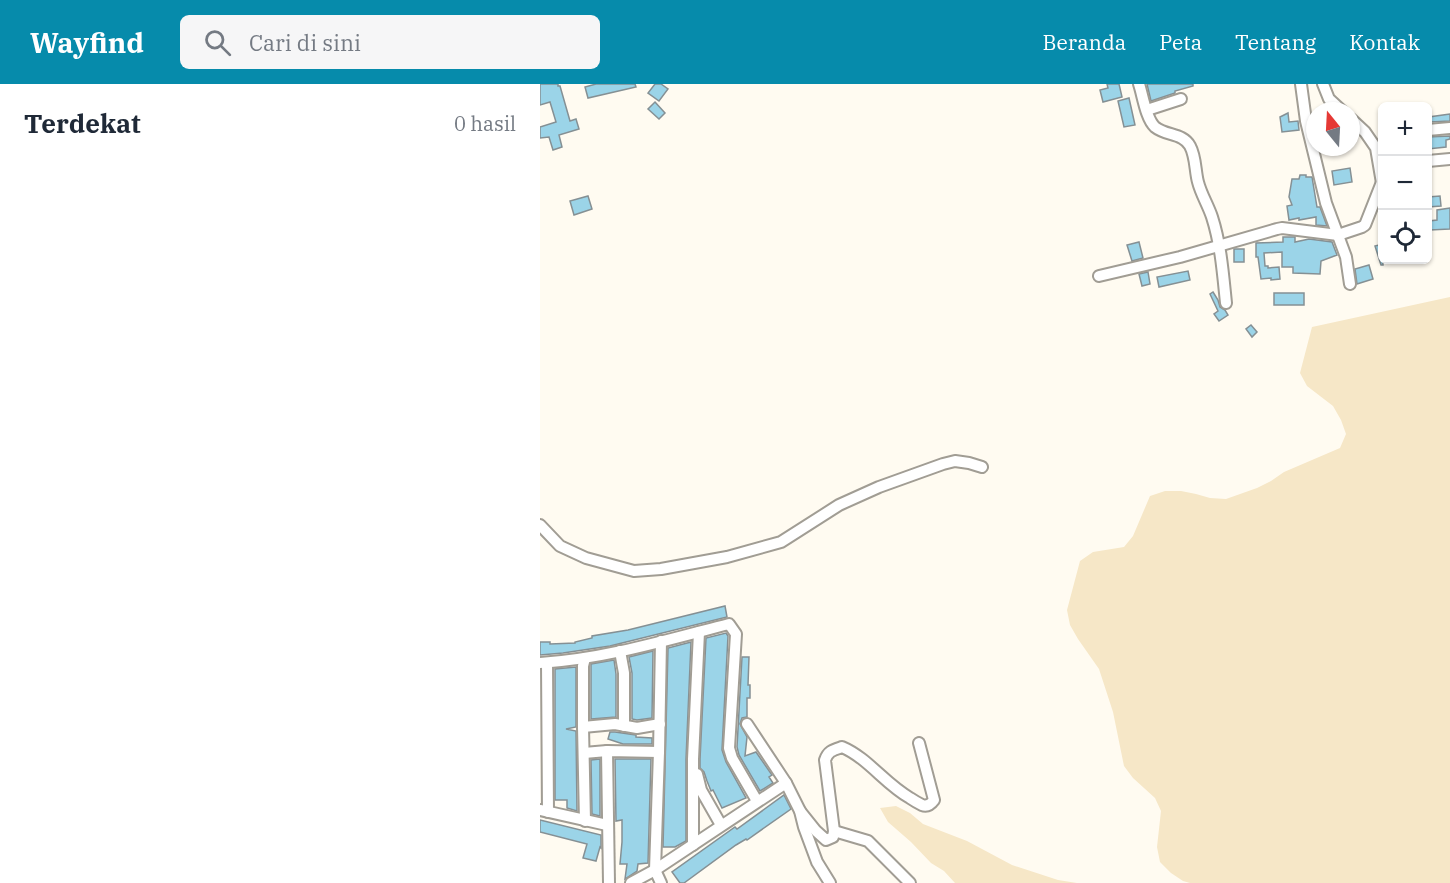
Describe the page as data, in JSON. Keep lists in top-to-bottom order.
{
  "north": "top",
  "page": {
    "header": "Wayfind",
    "search": "Cari di sini",
    "nav": [
      "Beranda",
      "Peta",
      "Tentang",
      "Kontak"
    ],
    "heading": ["Terdekat", "0 hasil"],
    "map_buttons": ["+", "−"]
  }
}
